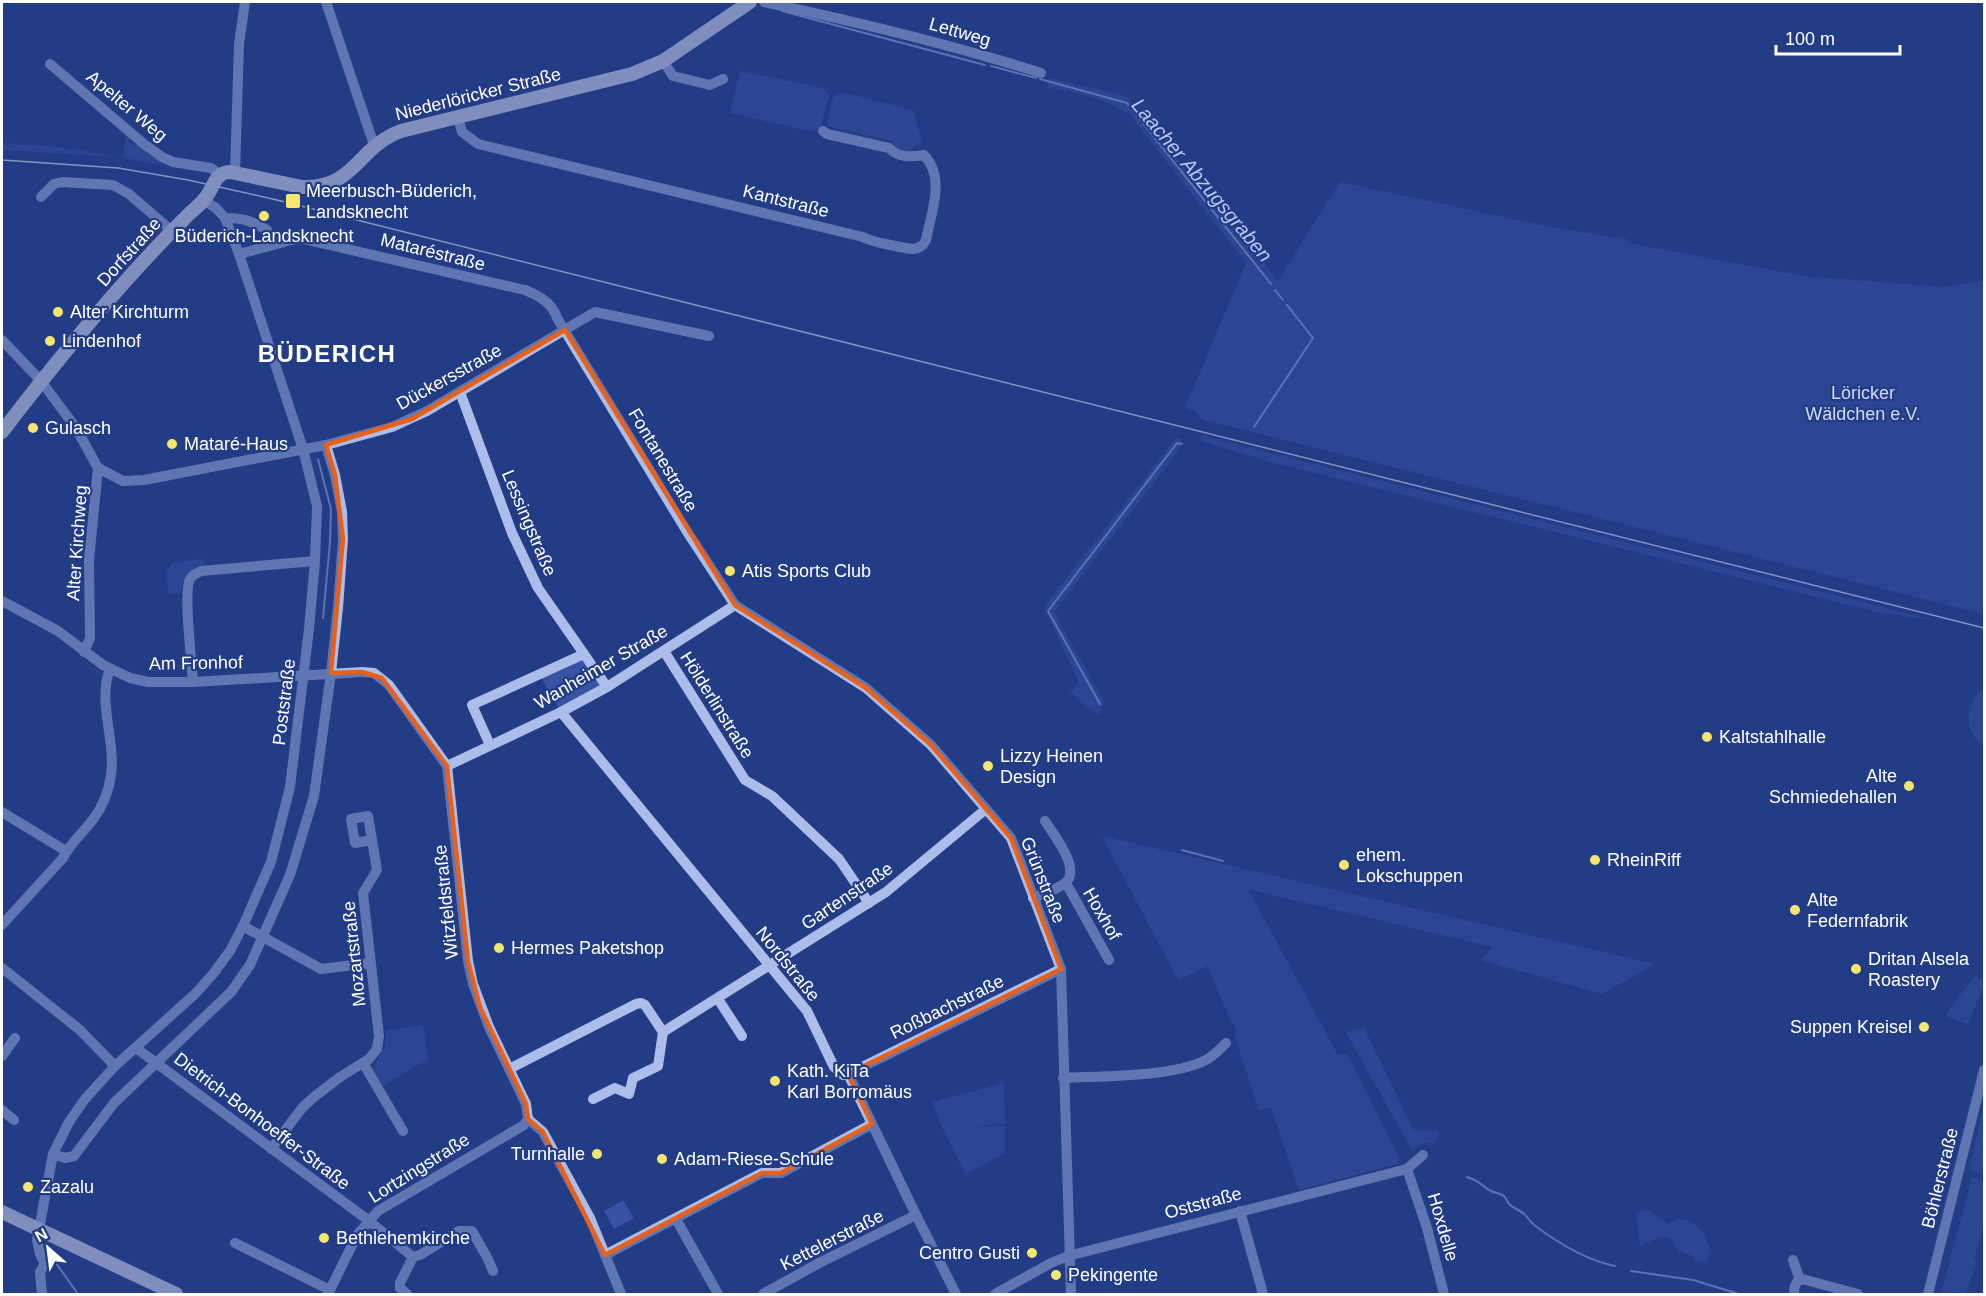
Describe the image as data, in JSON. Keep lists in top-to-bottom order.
{
  "streets": {
    "main road": ["Niederlöricker Straße", "Dorfstraße"],
    "street": [
      "Lettweg",
      "Apelter Weg",
      "Kantstraße",
      "Mataréstraße",
      "Dückersstraße",
      "Fontanestraße",
      "Lessingstraße",
      "Alter Kirchweg",
      "Am Fronhof",
      "Wanheimer Straße",
      "Poststraße",
      "Hölderlinstraße",
      "Grünstraße",
      "Gartenstraße",
      "Witzfeldstraße",
      "Hoxhof",
      "Mozartstraße",
      "Nordstraße",
      "Roßbachstraße",
      "Dietrich-Bonhoeffer-Straße",
      "Lortzingstraße",
      "Böhlerstraße",
      "Oststraße",
      "Hoxdelle",
      "Kettelerstraße"
    ]
  },
  "crossings": [
    ["Niederlöricker Straße", "Apelter Weg"],
    ["Niederlöricker Straße", "Kantstraße"],
    ["Niederlöricker Straße", "Dorfstraße"],
    ["Apelter Weg", "Dorfstraße"],
    ["Dorfstraße", "Alter Kirchweg"],
    ["Dorfstraße", "Poststraße"],
    ["Mataréstraße", "Dückersstraße"],
    ["Mataréstraße", "Fontanestraße"],
    ["Mataréstraße", "Poststraße"],
    ["Dückersstraße", "Fontanestraße"],
    ["Dückersstraße", "Lessingstraße"],
    ["Dückersstraße", "Alter Kirchweg"],
    ["Dückersstraße", "Poststraße"],
    ["Fontanestraße", "Wanheimer Straße"],
    ["Fontanestraße", "Grünstraße"],
    ["Lessingstraße", "Wanheimer Straße"],
    ["Alter Kirchweg", "Am Fronhof"],
    ["Am Fronhof", "Poststraße"],
    ["Am Fronhof", "Witzfeldstraße"],
    ["Wanheimer Straße", "Hölderlinstraße"],
    ["Wanheimer Straße", "Grünstraße"],
    ["Wanheimer Straße", "Witzfeldstraße"],
    ["Wanheimer Straße", "Nordstraße"],
    ["Poststraße", "Witzfeldstraße"],
    ["Poststraße", "Dietrich-Bonhoeffer-Straße"],
    ["Hölderlinstraße", "Gartenstraße"],
    ["Grünstraße", "Gartenstraße"],
    ["Grünstraße", "Hoxhof"],
    ["Grünstraße", "Roßbachstraße"],
    ["Grünstraße", "Oststraße"],
    ["Gartenstraße", "Nordstraße"],
    ["Witzfeldstraße", "Lortzingstraße"],
    ["Mozartstraße", "Dietrich-Bonhoeffer-Straße"],
    ["Nordstraße", "Roßbachstraße"],
    ["Nordstraße", "Kettelerstraße"],
    ["Dietrich-Bonhoeffer-Straße", "Lortzingstraße"],
    ["Oststraße", "Hoxdelle"]
  ],
  "districts": ["BÜDERICH"],
  "water": ["Laacher Abzugsgraben"],
  "parks": ["Löricker Wäldchen e.V."],
  "places": {
    "transit": ["Meerbusch-Büderich, Landsknecht"],
    "other": [
      "Büderich-Landsknecht",
      "Alter Kirchturm",
      "Lindenhof",
      "Gulasch",
      "Mataré-Haus",
      "Atis Sports Club",
      "Kaltstahlhalle",
      "Lizzy Heinen Design",
      "Alte Schmiedehallen",
      "RheinRiff",
      "ehem. Lokschuppen",
      "Alte Federnfabrik",
      "Hermes Paketshop",
      "Dritan Alsela Roastery",
      "Suppen Kreisel",
      "Kath. KiTa Karl Borromäus",
      "Turnhalle",
      "Adam-Riese-Schule",
      "Zazalu",
      "Bethlehemkirche",
      "Centro Gusti",
      "Pekingente"
    ]
  },
  "scale_bar": "100 m",
  "north": "top left"
}
